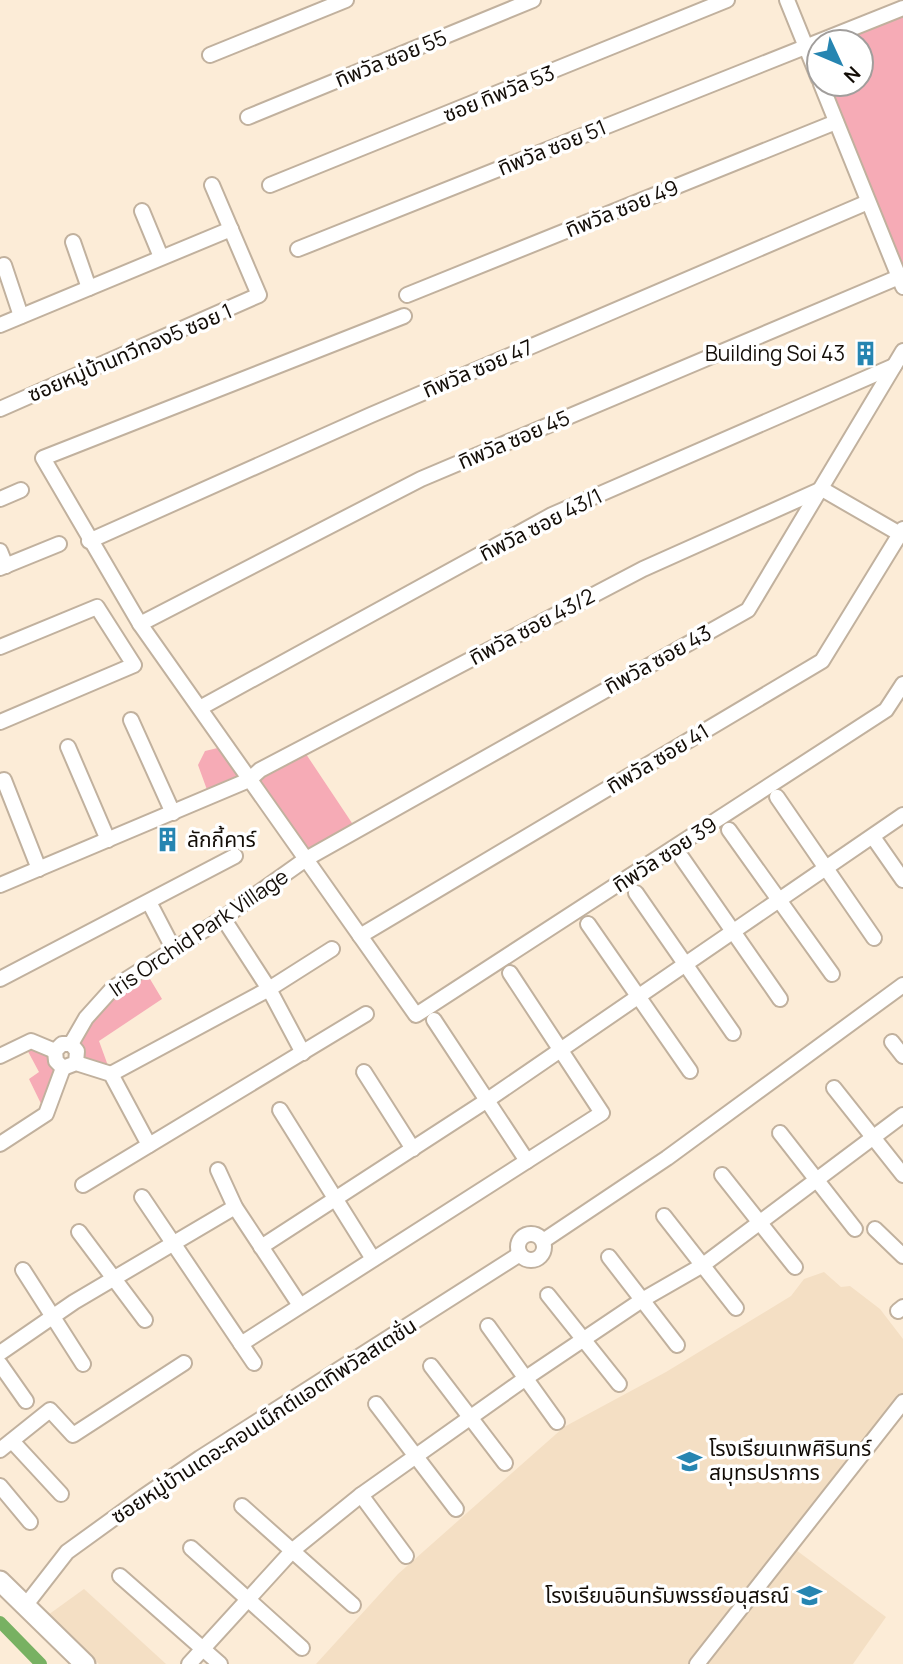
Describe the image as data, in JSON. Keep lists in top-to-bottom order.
{
  "streets": {
    "street": [
      "ทิพวัล ซอย 55",
      "ซอย ทิพวัล 53",
      "ทิพวัล ซอย 51",
      "ทิพวัล ซอย 49",
      "ซอยหมู่บ้านทวีทอง5 ซอย 1",
      "ทิพวัล ซอย 47",
      "ทิพวัล ซอย 45",
      "ทิพวัล ซอย 43/1",
      "ทิพวัล ซอย 43/2",
      "ทิพวัล ซอย 43",
      "ทิพวัล ซอย 41",
      "ทิพวัล ซอย 39",
      "Iris Orchid Park Village",
      "ซอยหมู่บ้านเดอะคอนเน็กต์แอตทิพวัลสเตชั่น"
    ]
  },
  "crossings": [
    ["ทิพวัล ซอย 43/1", "ทิพวัล ซอย 43"],
    ["ทิพวัล ซอย 43/2", "ทิพวัล ซอย 43"],
    ["ทิพวัล ซอย 43", "Iris Orchid Park Village"],
    ["ทิพวัล ซอย 41", "ทิพวัล ซอย 39"]
  ],
  "places": {
    "building": ["Building Soi 43", "ลักกี้คาร์"],
    "school or university": ["โรงเรียนเทพศิรินทร์ สมุทรปราการ", "โรงเรียนอินทรัมพรรย์อนุสรณ์"]
  },
  "north": "bottom right"
}
